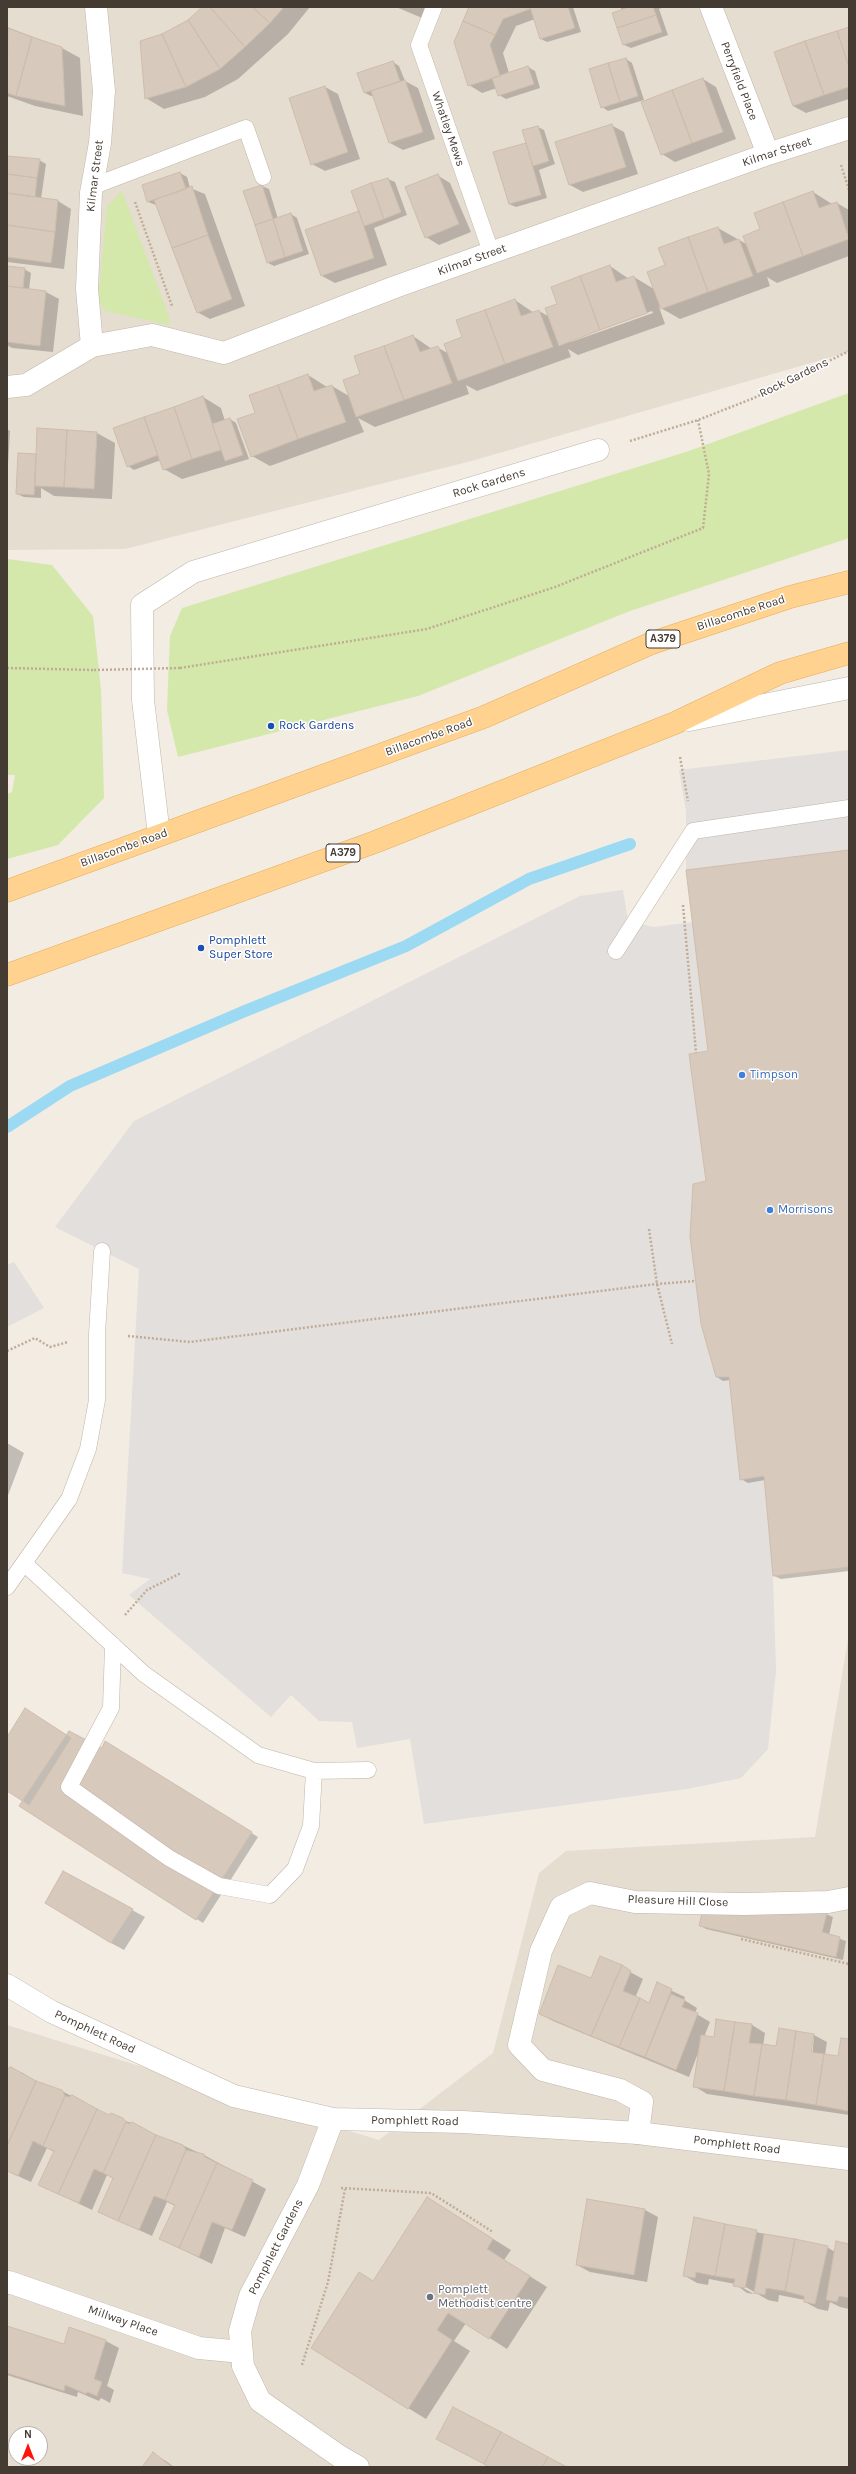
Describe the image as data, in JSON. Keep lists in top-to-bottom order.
{
  "streets": {
    "main road": ["Billacombe Road", "A379"],
    "street": [
      "Perryfield Place",
      "Kilmar Street",
      "Rock Gardens",
      "Pleasure Hill Close",
      "Pomphlett Road",
      "Pomphlett Gardens",
      "Millway Place"
    ],
    "lane": ["Whatley Mews"]
  },
  "crossings": [
    ["Perryfield Place", "Kilmar Street"],
    ["Whatley Mews", "Kilmar Street"],
    ["Rock Gardens", "Billacombe Road"],
    ["Pleasure Hill Close", "Pomphlett Road"],
    ["Pomphlett Road", "Pomphlett Gardens"],
    ["Pomphlett Gardens", "Millway Place"]
  ],
  "places": [
    "Rock Gardens",
    "Pomphlett Super Store",
    "Timpson",
    "Morrisons",
    "Pomplett Methodist centre"
  ],
  "north": "top"
}
